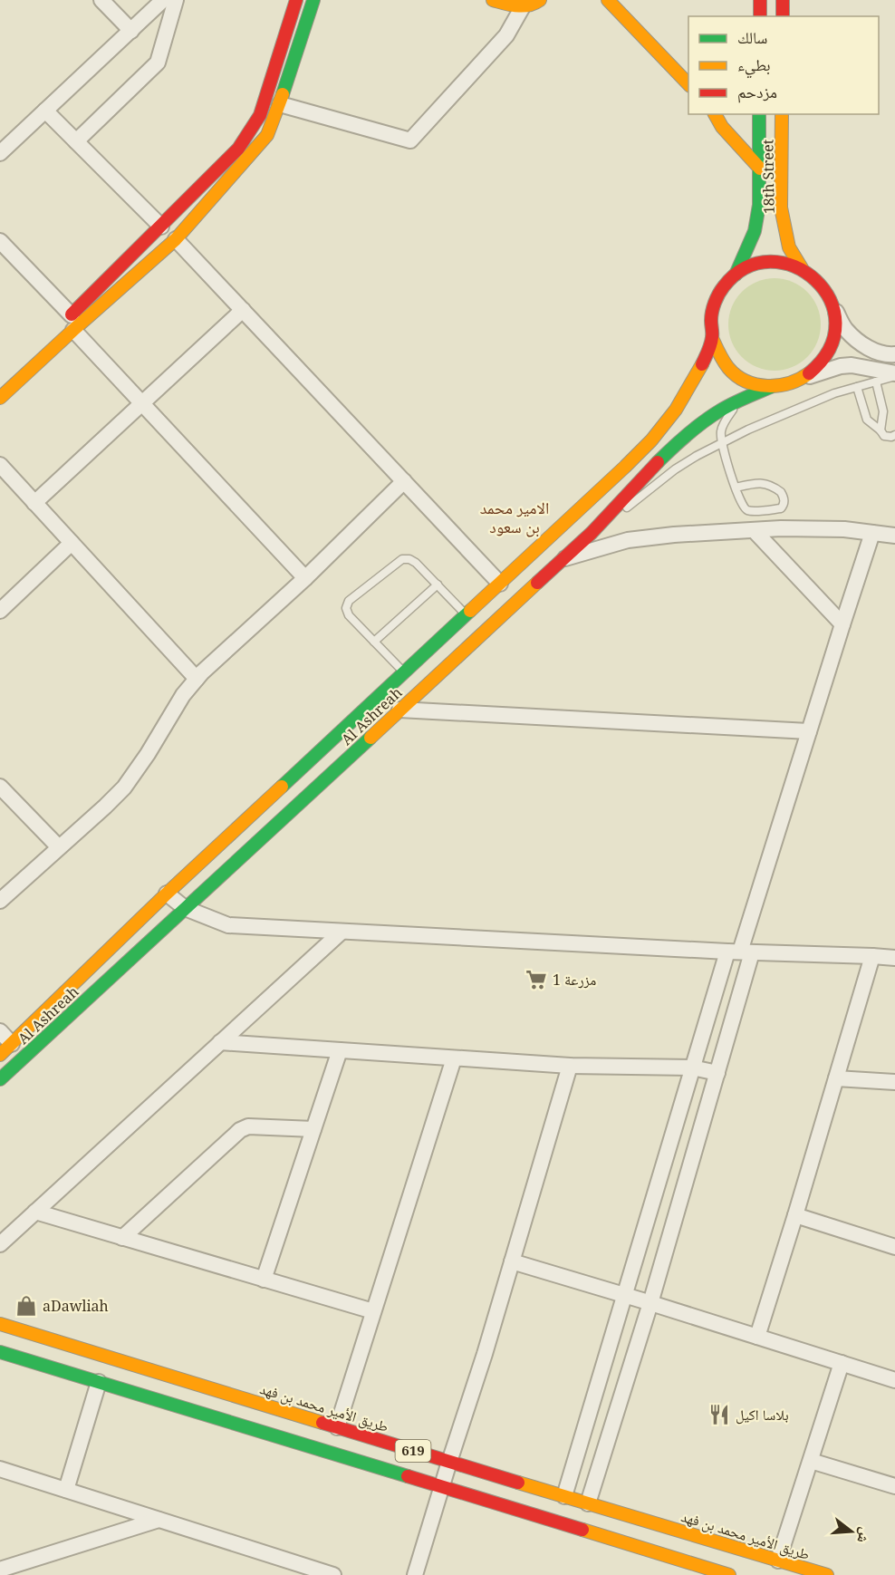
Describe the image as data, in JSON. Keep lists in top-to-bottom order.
{
  "streets": {
    "main road": [
      "18th Street",
      "Al Ashreah",
      "طريق الأمير محمد بن فهد",
      "619"
    ]
  },
  "crossings": [
    ["18th Street", "Al Ashreah"]
  ],
  "districts": ["الامير محمد بن سعود"],
  "places": {
    "supermarket": ["مزرعة 1"],
    "shop": ["aDawliah"],
    "restaurant": ["بلاسا اكيل"]
  },
  "legend": ["سالك", "بطيء", "مزدحم"],
  "north": "right"
}
